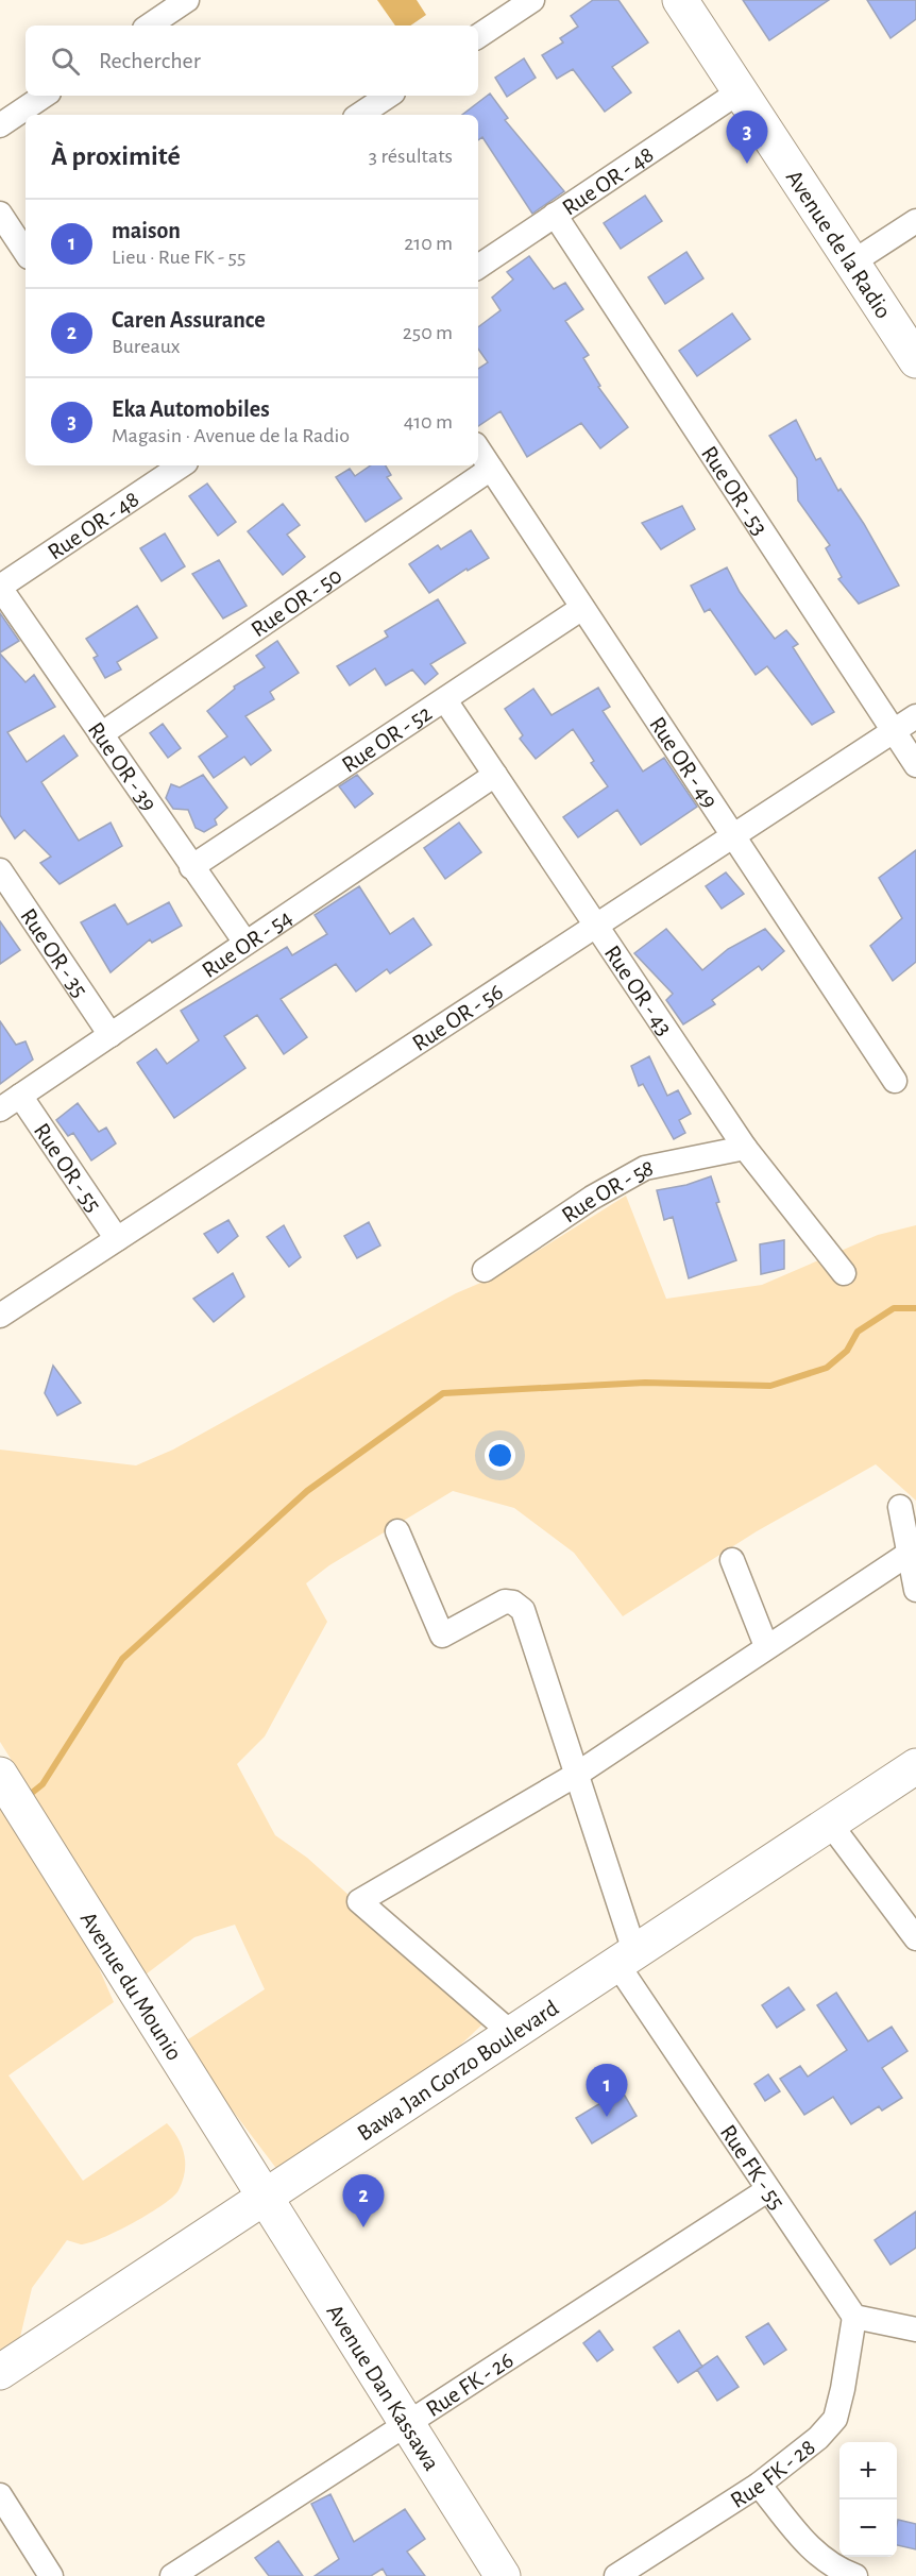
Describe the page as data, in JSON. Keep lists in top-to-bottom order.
{
  "streets": {
    "street": [
      "Rue OR - 48",
      "Avenue de la Radio",
      "Rue OR - 53",
      "Rue OR - 50",
      "Rue OR - 52",
      "Rue OR - 49",
      "Rue OR - 39",
      "Rue OR - 54",
      "Rue OR - 35",
      "Rue OR - 43",
      "Rue OR - 56",
      "Rue OR - 55",
      "Rue OR - 58",
      "Avenue du Mounio",
      "Bawa Jan Gorzo Boulevard",
      "Rue FK - 55",
      "Rue FK - 26",
      "Avenue Dan Kassawa",
      "Rue FK - 28"
    ]
  },
  "crossings": [
    ["Rue OR - 48", "Avenue de la Radio"],
    ["Rue OR - 48", "Rue OR - 53"],
    ["Rue OR - 48", "Rue OR - 39"],
    ["Rue OR - 53", "Rue OR - 56"],
    ["Rue OR - 50", "Rue OR - 49"],
    ["Rue OR - 50", "Rue OR - 39"],
    ["Rue OR - 52", "Rue OR - 49"],
    ["Rue OR - 52", "Rue OR - 39"],
    ["Rue OR - 52", "Rue OR - 43"],
    ["Rue OR - 49", "Rue OR - 56"],
    ["Rue OR - 39", "Rue OR - 54"],
    ["Rue OR - 54", "Rue OR - 35"],
    ["Rue OR - 54", "Rue OR - 43"],
    ["Rue OR - 54", "Rue OR - 55"],
    ["Rue OR - 43", "Rue OR - 56"],
    ["Rue OR - 43", "Rue OR - 58"],
    ["Rue OR - 56", "Rue OR - 55"],
    ["Avenue du Mounio", "Bawa Jan Gorzo Boulevard"],
    ["Avenue du Mounio", "Avenue Dan Kassawa"],
    ["Bawa Jan Gorzo Boulevard", "Rue FK - 55"],
    ["Bawa Jan Gorzo Boulevard", "Avenue Dan Kassawa"],
    ["Rue FK - 55", "Rue FK - 26"],
    ["Rue FK - 55", "Rue FK - 28"],
    ["Rue FK - 26", "Avenue Dan Kassawa"]
  ],
  "page": {
    "search": "Rechercher",
    "pins": ["3", "1", "2"],
    "heading": ["À proximité", "3 résultats"],
    "list": [
      {
        "mark": "1",
        "name": "maison",
        "note": "Lieu · Rue FK - 55",
        "value": "210 m"
      },
      {
        "mark": "2",
        "name": "Caren Assurance",
        "note": "Bureaux",
        "value": "250 m"
      },
      {
        "mark": "3",
        "name": "Eka Automobiles",
        "note": "Magasin · Avenue de la Radio",
        "value": "410 m"
      }
    ],
    "map_buttons": ["+", "−"]
  }
}
